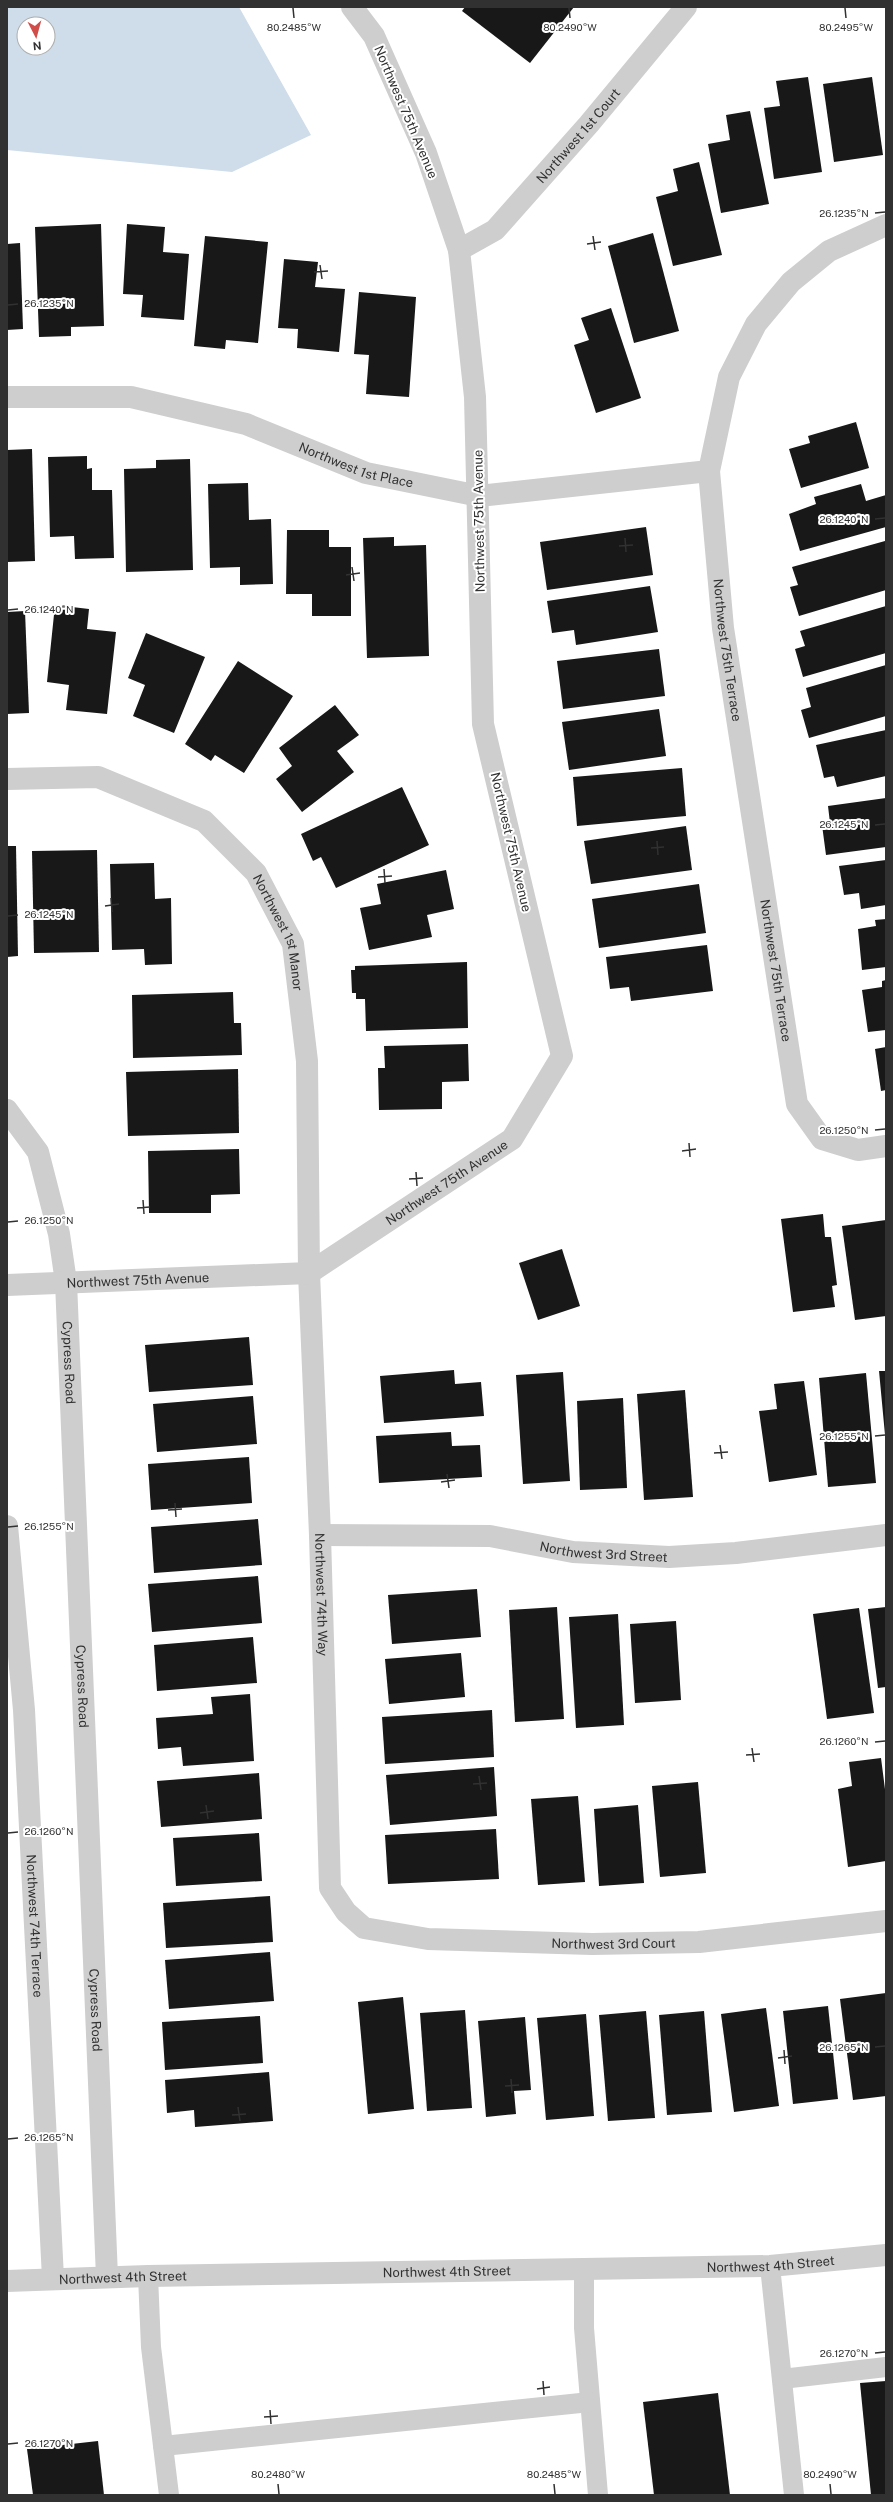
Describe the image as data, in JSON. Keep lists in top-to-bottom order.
{
  "streets": {
    "street": [
      "Northwest 75th Avenue",
      "Northwest 1st Court",
      "Northwest 1st Place",
      "Northwest 75th Terrace",
      "Northwest 1st Manor",
      "Cypress Road",
      "Northwest 3rd Street",
      "Northwest 74th Way",
      "Northwest 74th Terrace",
      "Northwest 3rd Court",
      "Northwest 4th Street"
    ]
  },
  "crossings": [
    ["Northwest 75th Avenue", "Northwest 1st Court"],
    ["Northwest 75th Avenue", "Northwest 1st Place"],
    ["Northwest 75th Avenue", "Northwest 1st Manor"],
    ["Northwest 75th Avenue", "Cypress Road"],
    ["Northwest 75th Avenue", "Northwest 74th Way"],
    ["Northwest 1st Place", "Northwest 75th Terrace"],
    ["Northwest 1st Manor", "Northwest 74th Way"],
    ["Cypress Road", "Northwest 4th Street"],
    ["Northwest 3rd Street", "Northwest 74th Way"],
    ["Northwest 74th Way", "Northwest 3rd Court"],
    ["Northwest 74th Terrace", "Northwest 4th Street"]
  ],
  "north": "bottom",
  "coordinates": [
    "80.2485°W",
    "80.2490°W",
    "80.2495°W",
    "26.1235°N",
    "26.1240°N",
    "26.1245°N",
    "26.1250°N",
    "26.1255°N",
    "26.1260°N",
    "26.1265°N",
    "26.1270°N",
    "80.2480°W"
  ]
}
